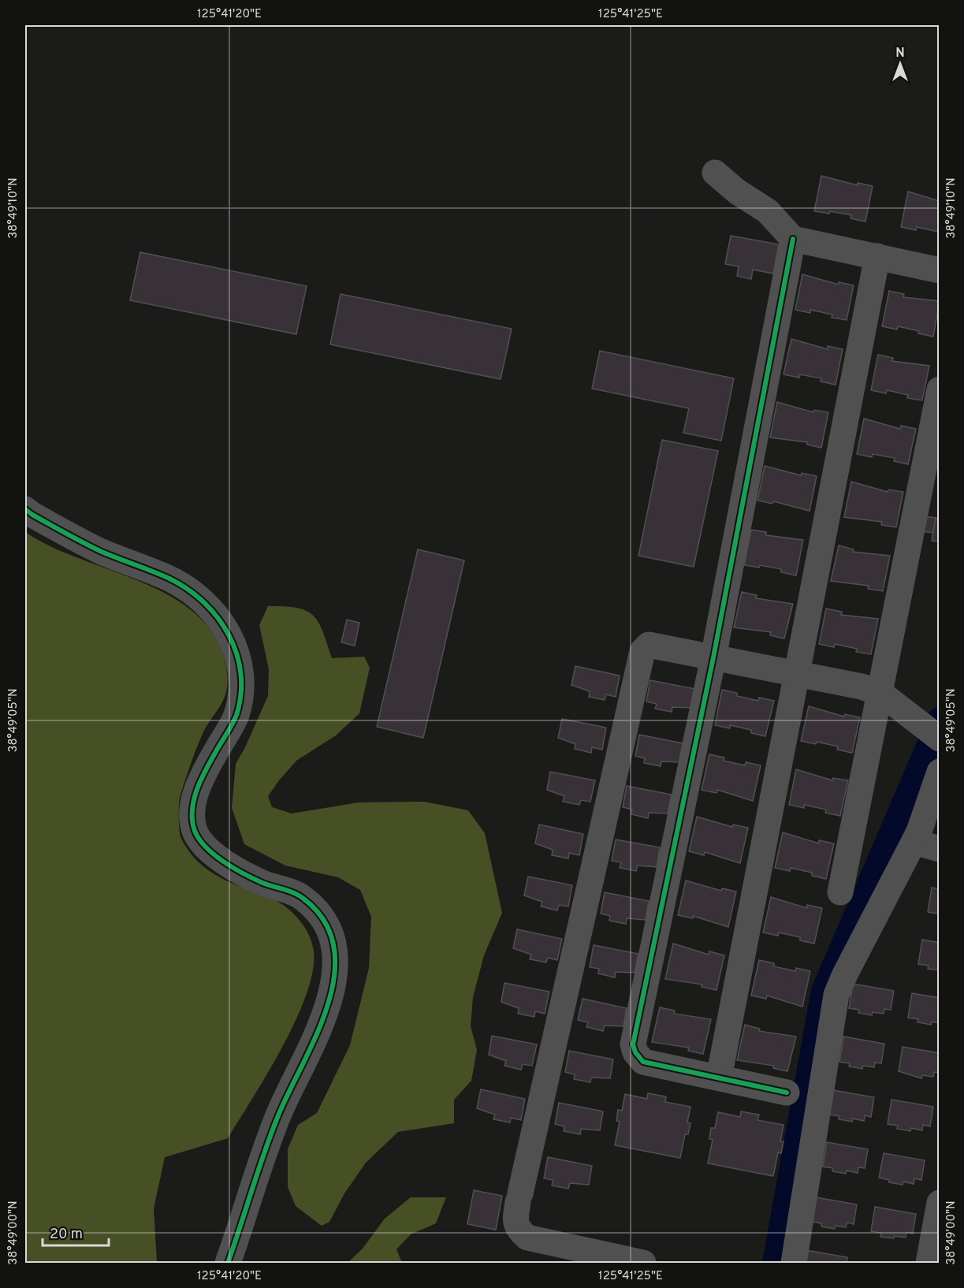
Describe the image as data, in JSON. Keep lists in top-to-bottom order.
{
  "scale_bar": "20 m",
  "north": "top",
  "coordinates": [
    "125°41'20\"E",
    "125°41'25\"E",
    "38°49'10\"N",
    "38°49'05\"N",
    "38°49'00\"N"
  ]
}
